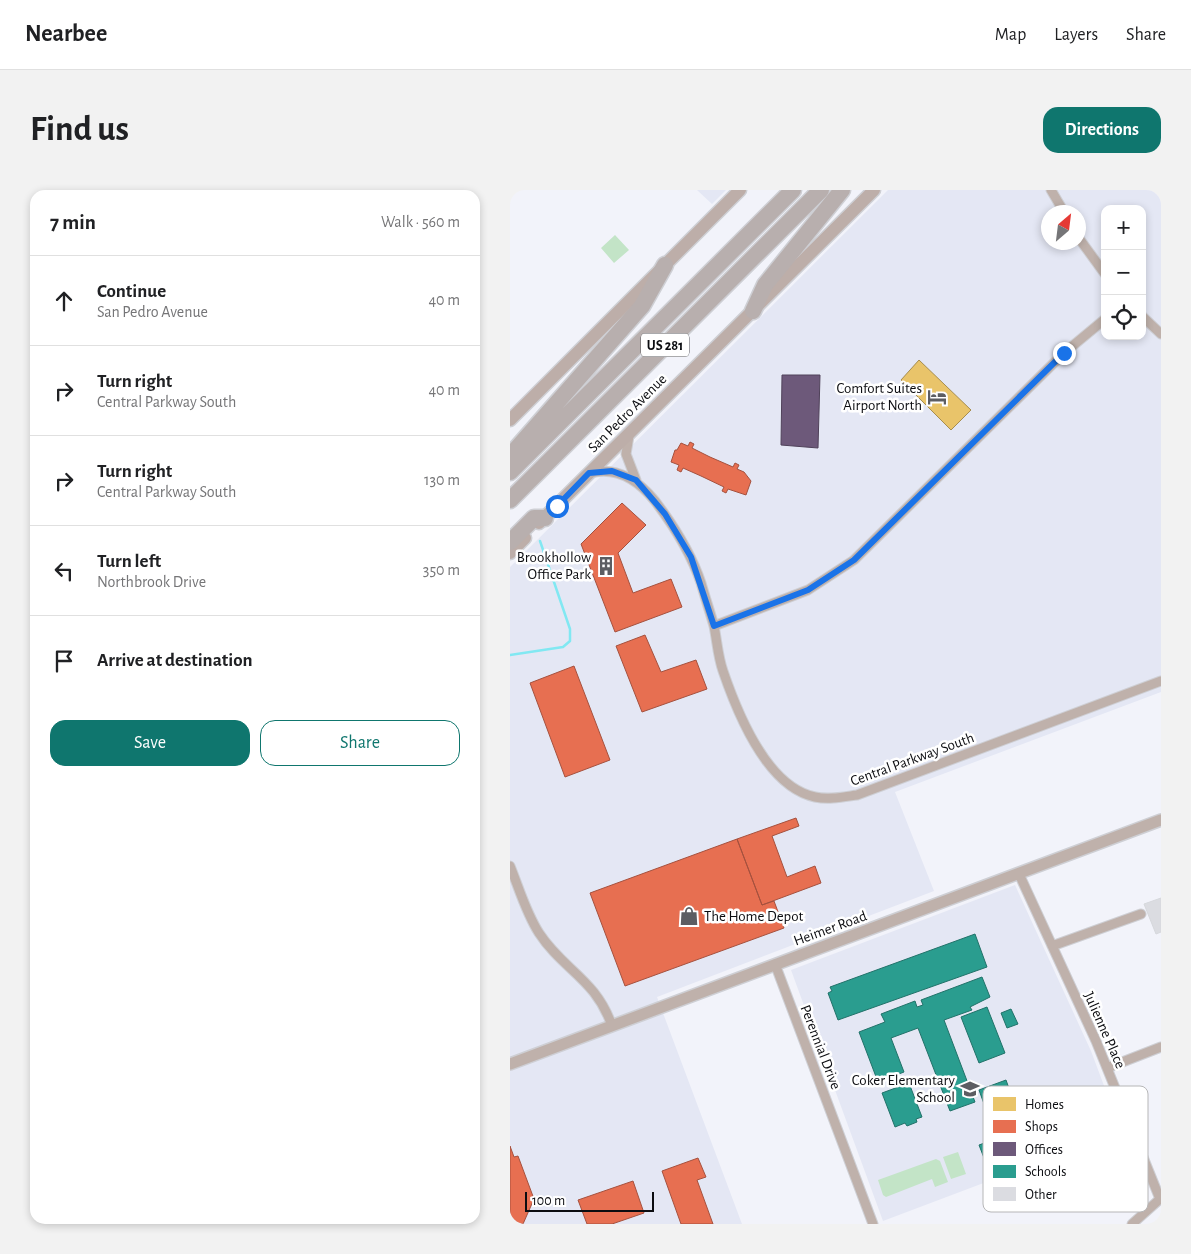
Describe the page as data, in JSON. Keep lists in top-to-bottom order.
{
  "streets": {
    "highway": ["US 281"],
    "main road": ["San Pedro Avenue"],
    "street": [
      "Central Parkway South",
      "Heimer Road",
      "Julienne Place",
      "Perennial Drive"
    ]
  },
  "crossings": [
    ["San Pedro Avenue", "Central Parkway South"],
    ["Heimer Road", "Julienne Place"],
    ["Heimer Road", "Perennial Drive"]
  ],
  "places": {
    "hotel": ["Comfort Suites Airport North"],
    "building": ["Brookhollow Office Park"],
    "shop": ["The Home Depot"],
    "school or university": ["Coker Elementary School"]
  },
  "legend": [
    "Homes",
    "Shops",
    "Offices",
    "Schools",
    "Other"
  ],
  "scale_bar": "100 m",
  "north": "top right",
  "page": {
    "header": "Nearbee",
    "nav": ["Map", "Layers", "Share"],
    "buttons": [
      "Directions",
      ["Save", "Share"]
    ],
    "title": "Find us",
    "heading": ["7 min", "Walk · 560 m"],
    "map_buttons": ["+", "−"],
    "list": [
      ["Continue", "San Pedro Avenue", "40 m"],
      ["Turn right", "Central Parkway South", "40 m"],
      ["Turn right", "Central Parkway South", "130 m"],
      ["Turn left", "Northbrook Drive", "350 m"],
      "Arrive at destination"
    ],
    "scale": "100 m"
  }
}
